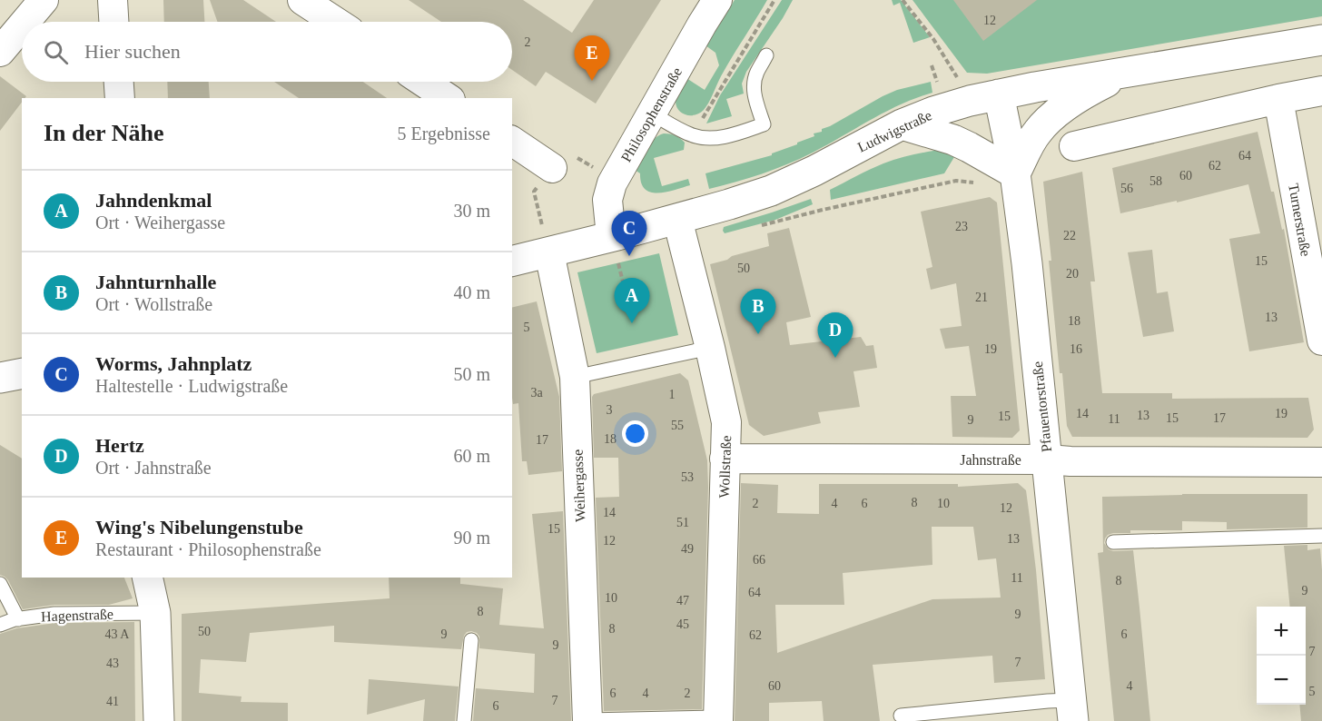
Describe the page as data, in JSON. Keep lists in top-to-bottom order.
{
  "streets": {
    "street": [
      "Philosophenstraße",
      "Ludwigstraße",
      "Turnerstraße",
      "Pfauentorstraße",
      "Jahnstraße",
      "Wollstraße",
      "Weihergasse"
    ],
    "lane": ["Hagenstraße"]
  },
  "crossings": [
    ["Philosophenstraße", "Ludwigstraße"],
    ["Ludwigstraße", "Pfauentorstraße"],
    ["Ludwigstraße", "Wollstraße"],
    ["Ludwigstraße", "Weihergasse"],
    ["Pfauentorstraße", "Jahnstraße"],
    ["Jahnstraße", "Wollstraße"]
  ],
  "house_numbers": [
    "12",
    "2",
    "64",
    "62",
    "60",
    "58",
    "56",
    "23",
    "22",
    "15",
    "50",
    "20",
    "21",
    "13",
    "18",
    "5",
    "19",
    "16",
    "3a",
    "1",
    "3",
    "14",
    "19",
    "13",
    "15",
    "15",
    "17",
    "11",
    "9",
    "55",
    "18",
    "17",
    "53",
    "8",
    "2",
    "4",
    "6",
    "10",
    "12",
    "14",
    "51",
    "15",
    "13",
    "12",
    "49",
    "66",
    "11",
    "8",
    "9",
    "64",
    "10",
    "47",
    "8",
    "9",
    "45",
    "8",
    "50",
    "43 A",
    "9",
    "6",
    "62",
    "9",
    "7",
    "7",
    "43",
    "60",
    "4",
    "5",
    "6",
    "4",
    "2",
    "7",
    "41",
    "6"
  ],
  "page": {
    "search": "Hier suchen",
    "pins": [
      "E",
      "C",
      "A",
      "B",
      "D"
    ],
    "heading": ["In der Nähe", "5 Ergebnisse"],
    "list": [
      {
        "mark": "A",
        "name": "Jahndenkmal",
        "note": "Ort · Weihergasse",
        "value": "30 m"
      },
      {
        "mark": "B",
        "name": "Jahnturnhalle",
        "note": "Ort · Wollstraße",
        "value": "40 m"
      },
      {
        "mark": "C",
        "name": "Worms, Jahnplatz",
        "note": "Haltestelle · Ludwigstraße",
        "value": "50 m"
      },
      {
        "mark": "D",
        "name": "Hertz",
        "note": "Ort · Jahnstraße",
        "value": "60 m"
      },
      {
        "mark": "E",
        "name": "Wing's Nibelungenstube",
        "note": "Restaurant · Philosophenstraße",
        "value": "90 m"
      }
    ],
    "map_buttons": ["+", "−"]
  }
}
